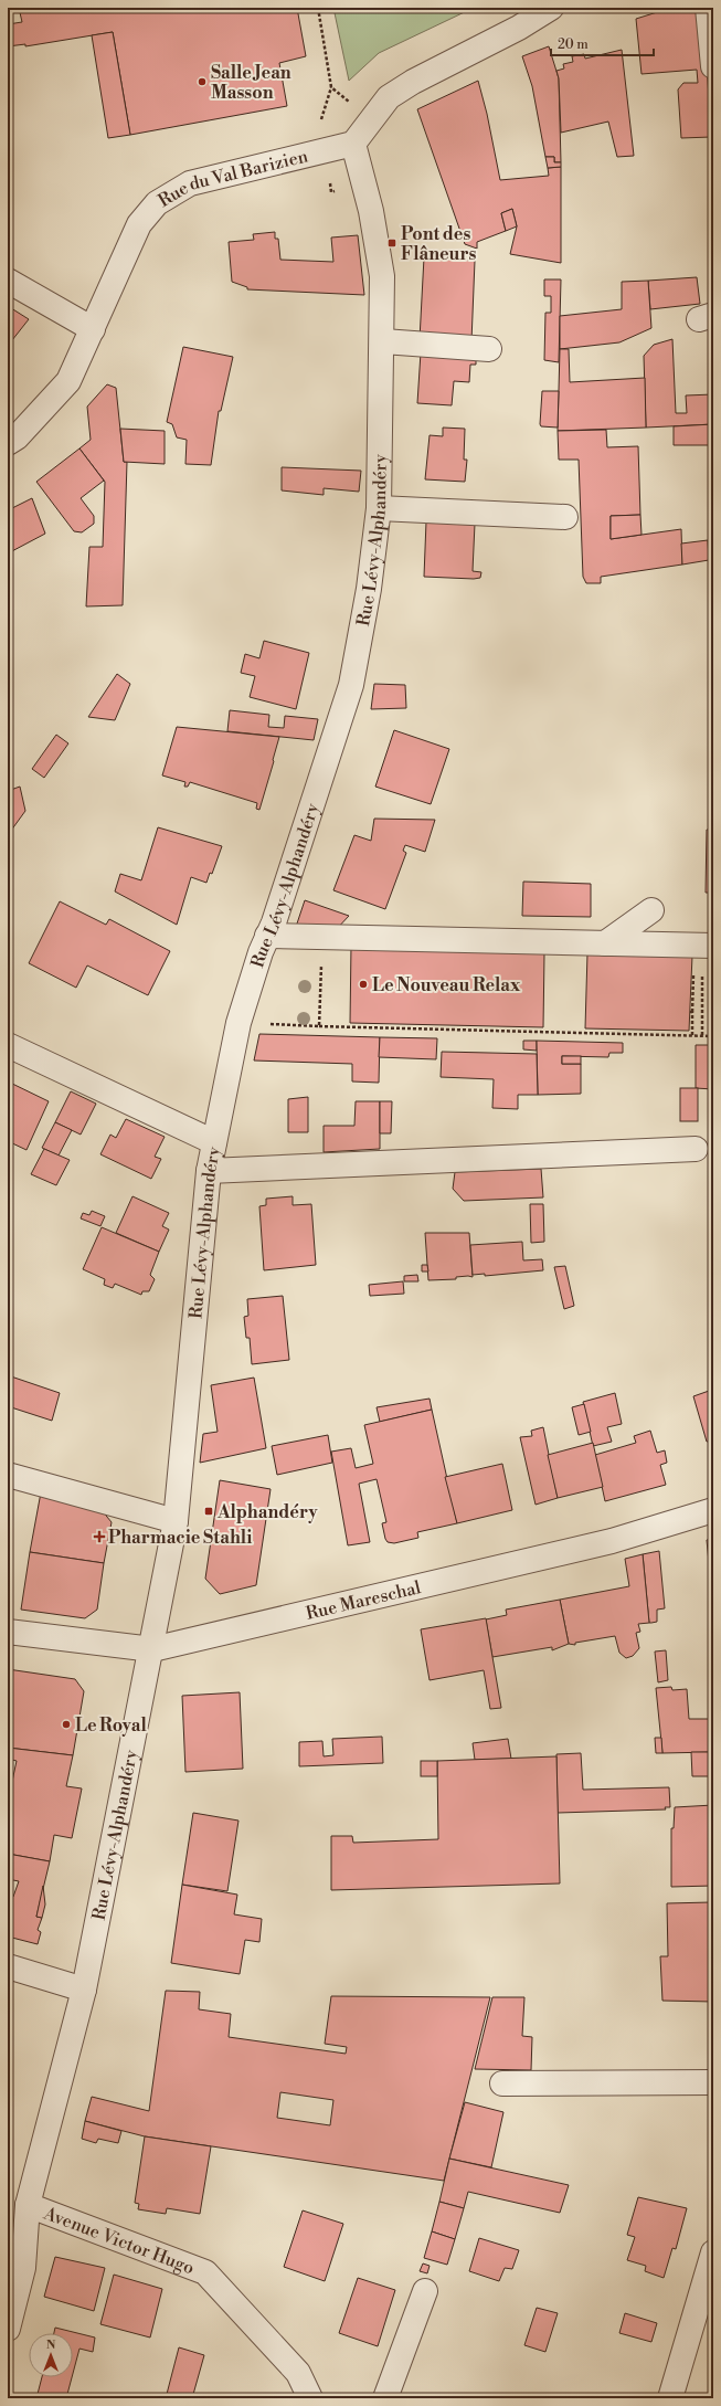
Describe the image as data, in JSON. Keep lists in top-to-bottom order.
{
  "streets": {
    "street": [
      "Rue du Val Barizien",
      "Rue Lévy-Alphandéry",
      "Rue Mareschal",
      "Avenue Victor Hugo"
    ]
  },
  "crossings": [
    ["Rue du Val Barizien", "Rue Lévy-Alphandéry"],
    ["Rue Lévy-Alphandéry", "Rue Mareschal"],
    ["Rue Lévy-Alphandéry", "Avenue Victor Hugo"]
  ],
  "places": {
    "other": ["Salle Jean Masson", "Le Nouveau Relax", "Le Royal"],
    "transit": ["Pont des Flâneurs", "Alphandéry"],
    "health": ["Pharmacie Stahli"]
  },
  "scale_bar": "20 m",
  "north": "top"
}
